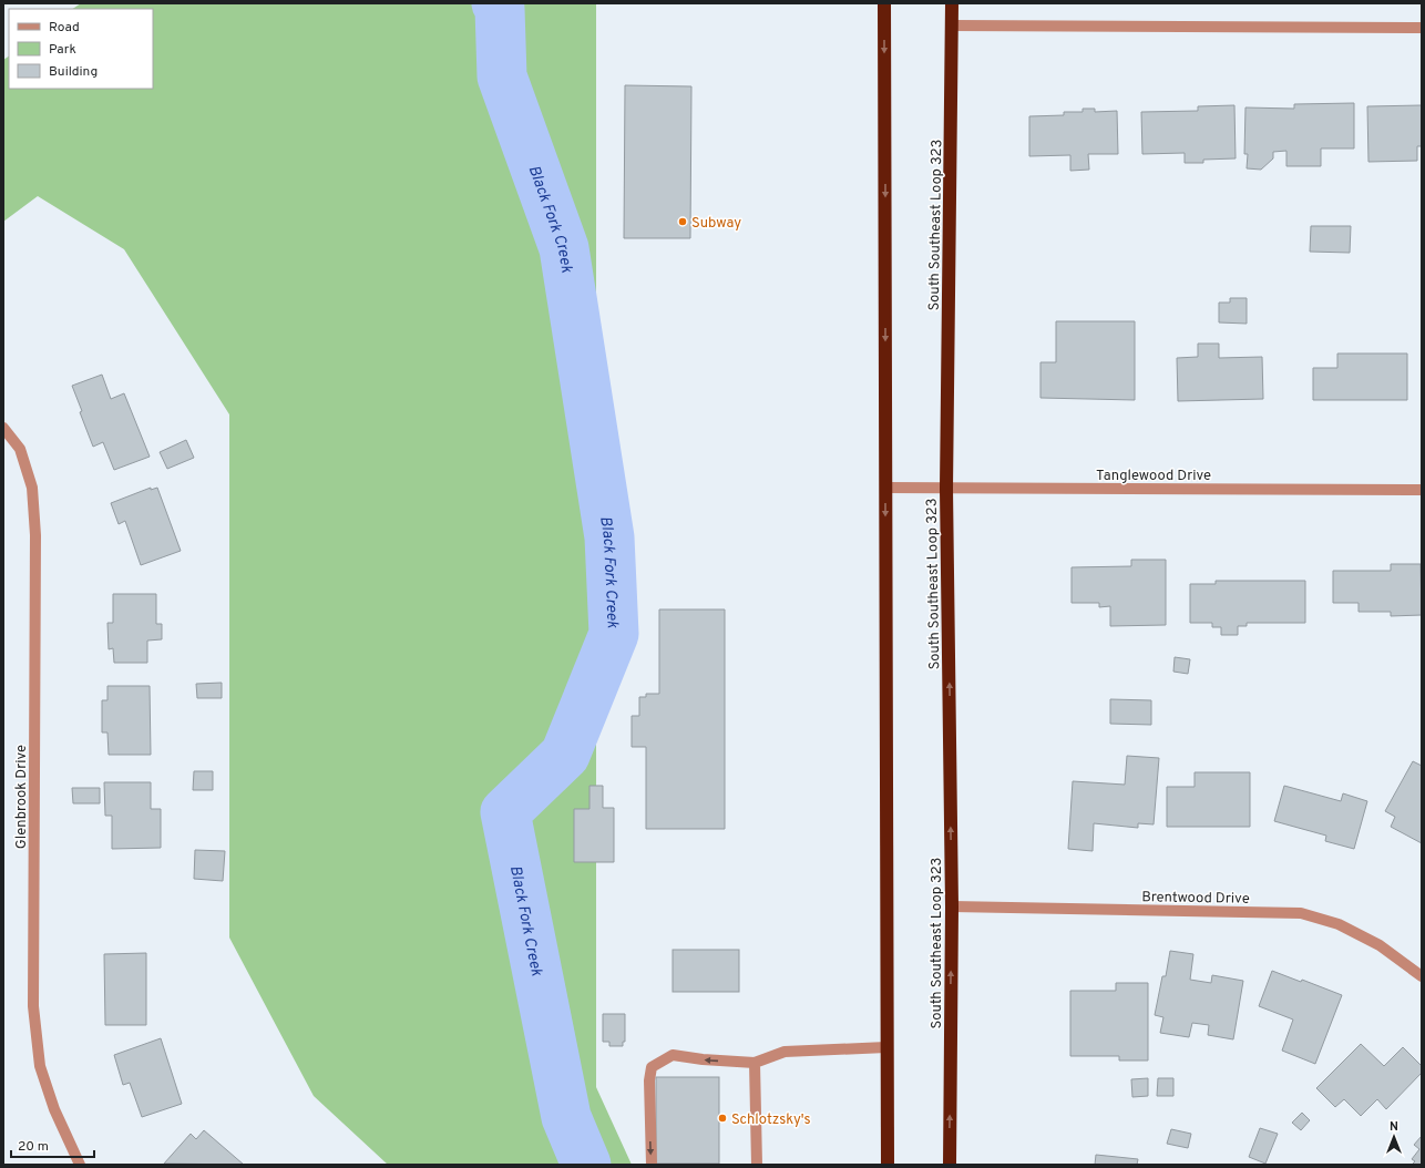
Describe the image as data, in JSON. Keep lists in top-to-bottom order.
{
  "streets": {
    "highway": ["South Southeast Loop 323"],
    "street": ["Tanglewood Drive", "Glenbrook Drive", "Brentwood Drive"]
  },
  "crossings": [
    ["South Southeast Loop 323", "Tanglewood Drive"],
    ["South Southeast Loop 323", "Brentwood Drive"]
  ],
  "water": ["Black Fork Creek"],
  "places": ["Subway", "Schlotzsky's"],
  "legend": ["Road", "Park", "Building"],
  "scale_bar": "20 m",
  "north": "top"
}
